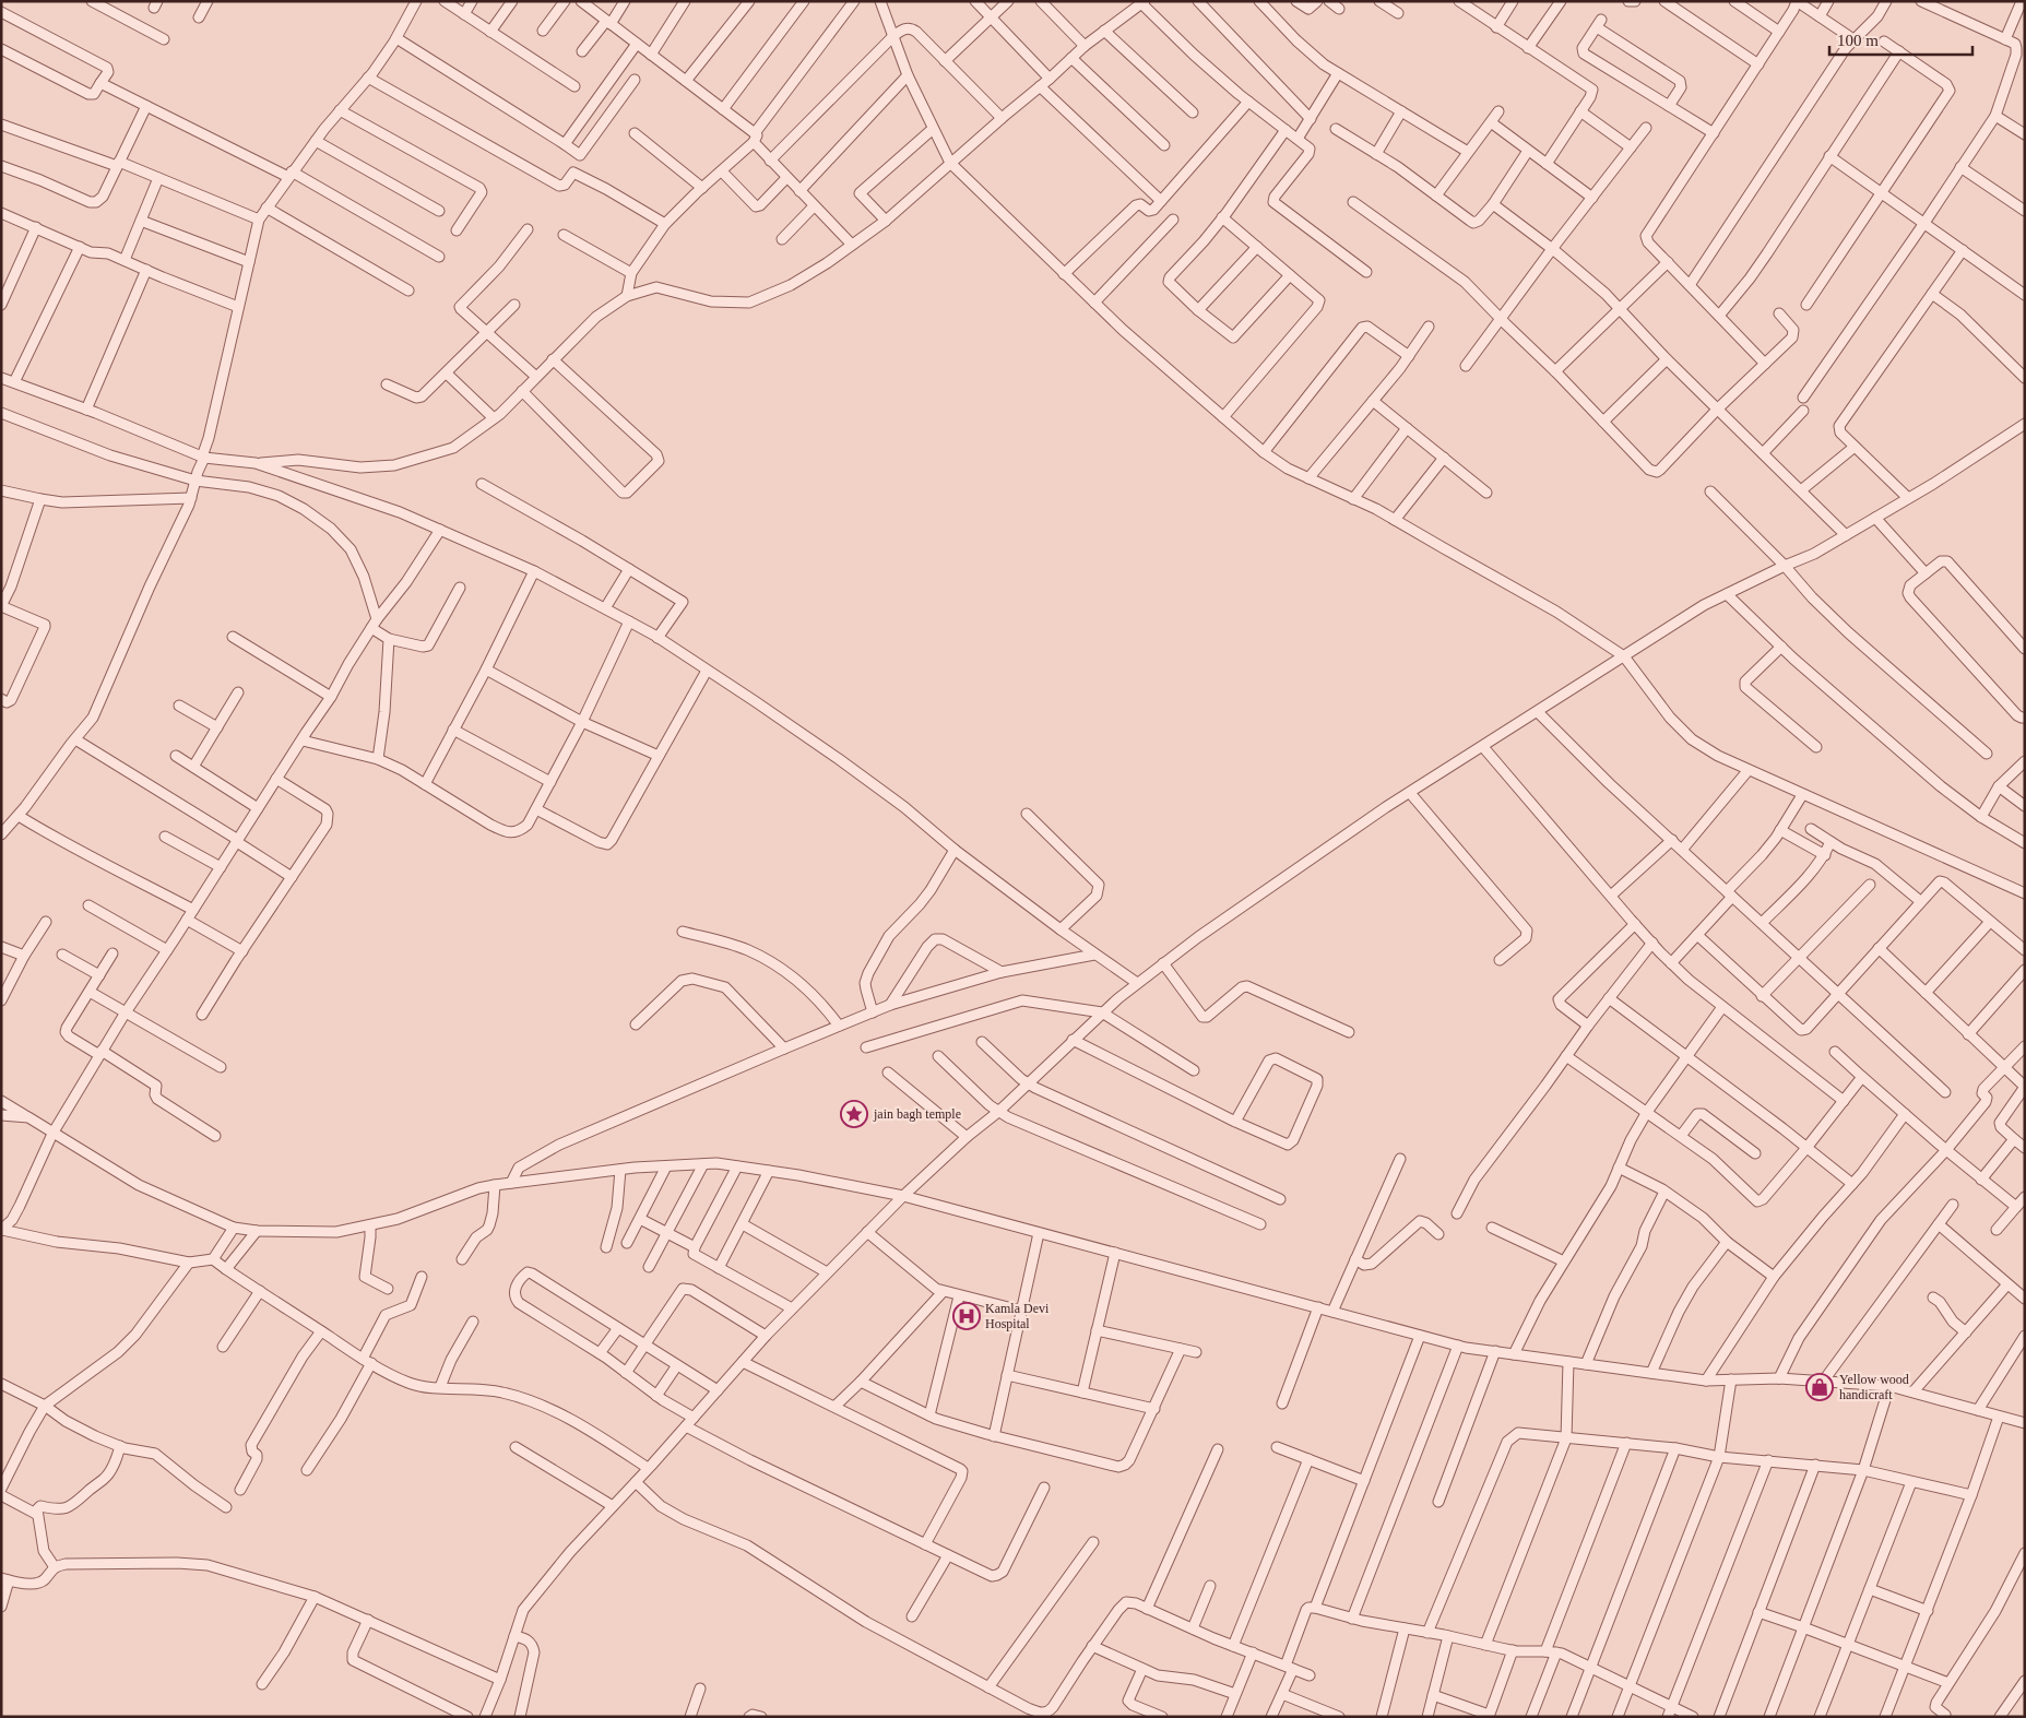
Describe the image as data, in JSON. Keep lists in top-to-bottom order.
{
  "places": {
    "place": ["jain bagh temple"],
    "hospital": ["Kamla Devi Hospital"],
    "shop": ["Yellow wood handicraft"]
  },
  "scale_bar": "100 m"
}
